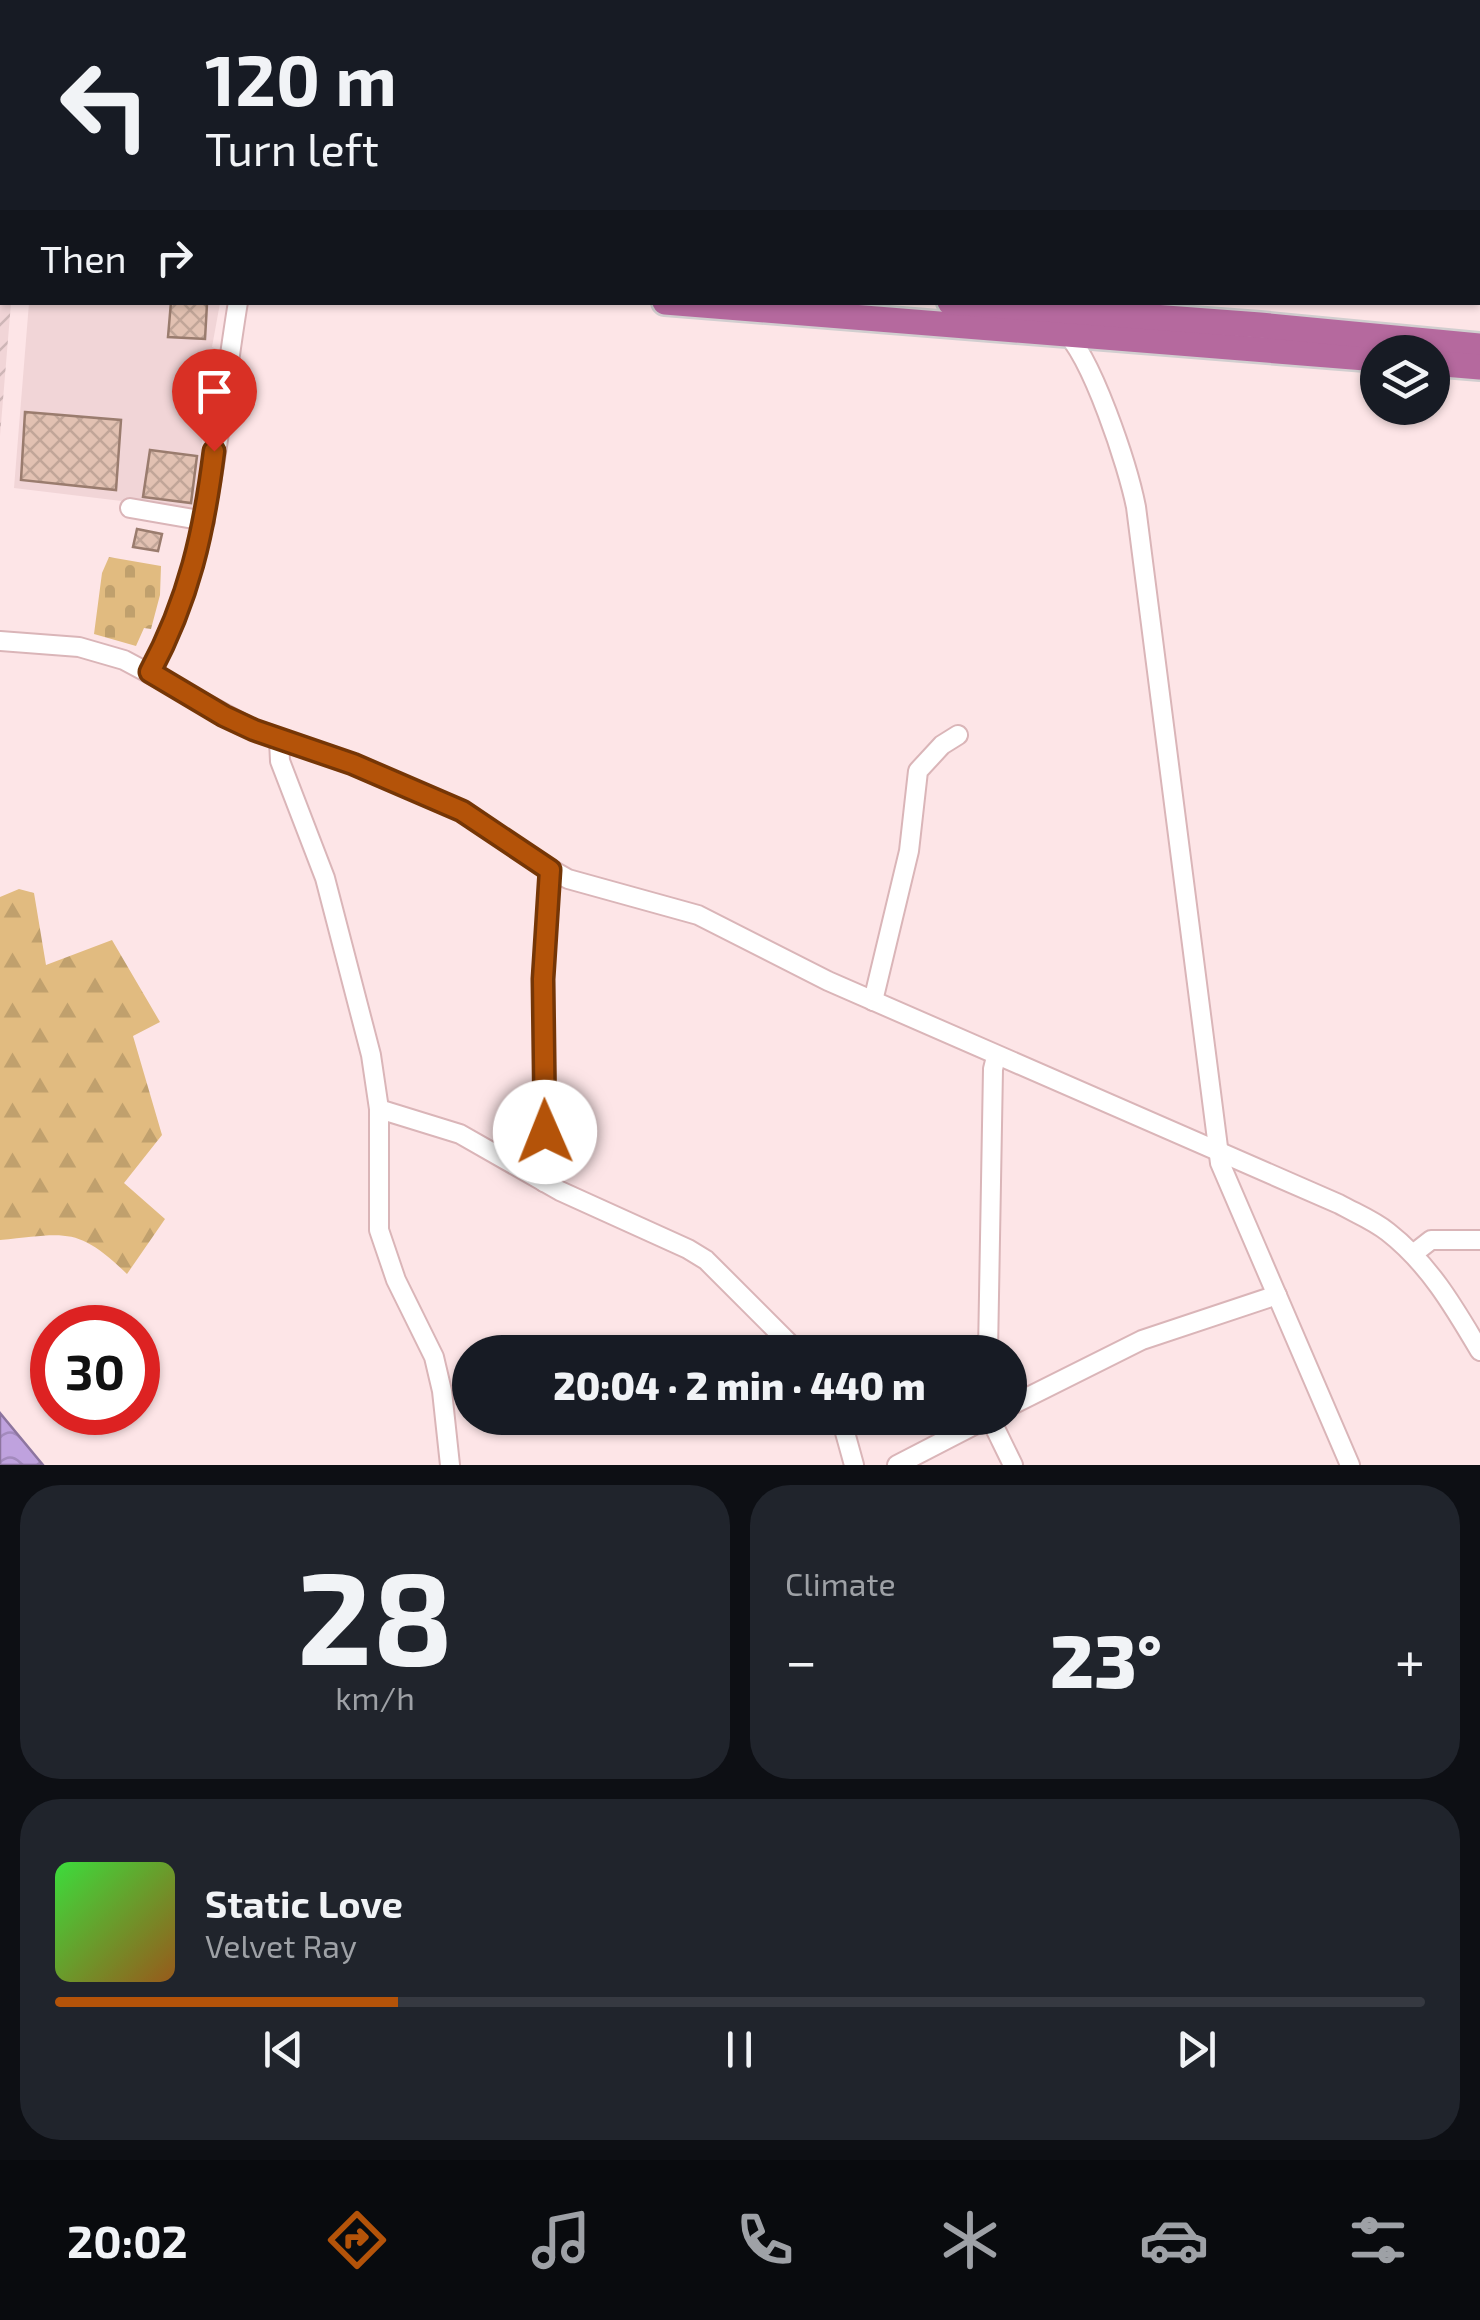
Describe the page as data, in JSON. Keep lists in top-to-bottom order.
{
  "page": {
    "turn": ["120 m", "Turn left"],
    "then": "Then",
    "limit": "30",
    "trip": "20:04 · 2 min · 440 m",
    "tile": [
      ["28", "km/h"],
      "Climate"
    ],
    "heat": ["−", "23°", "+"],
    "song": ["Static Love", "Velvet Ray"],
    "tabs": "20:02"
  }
}
